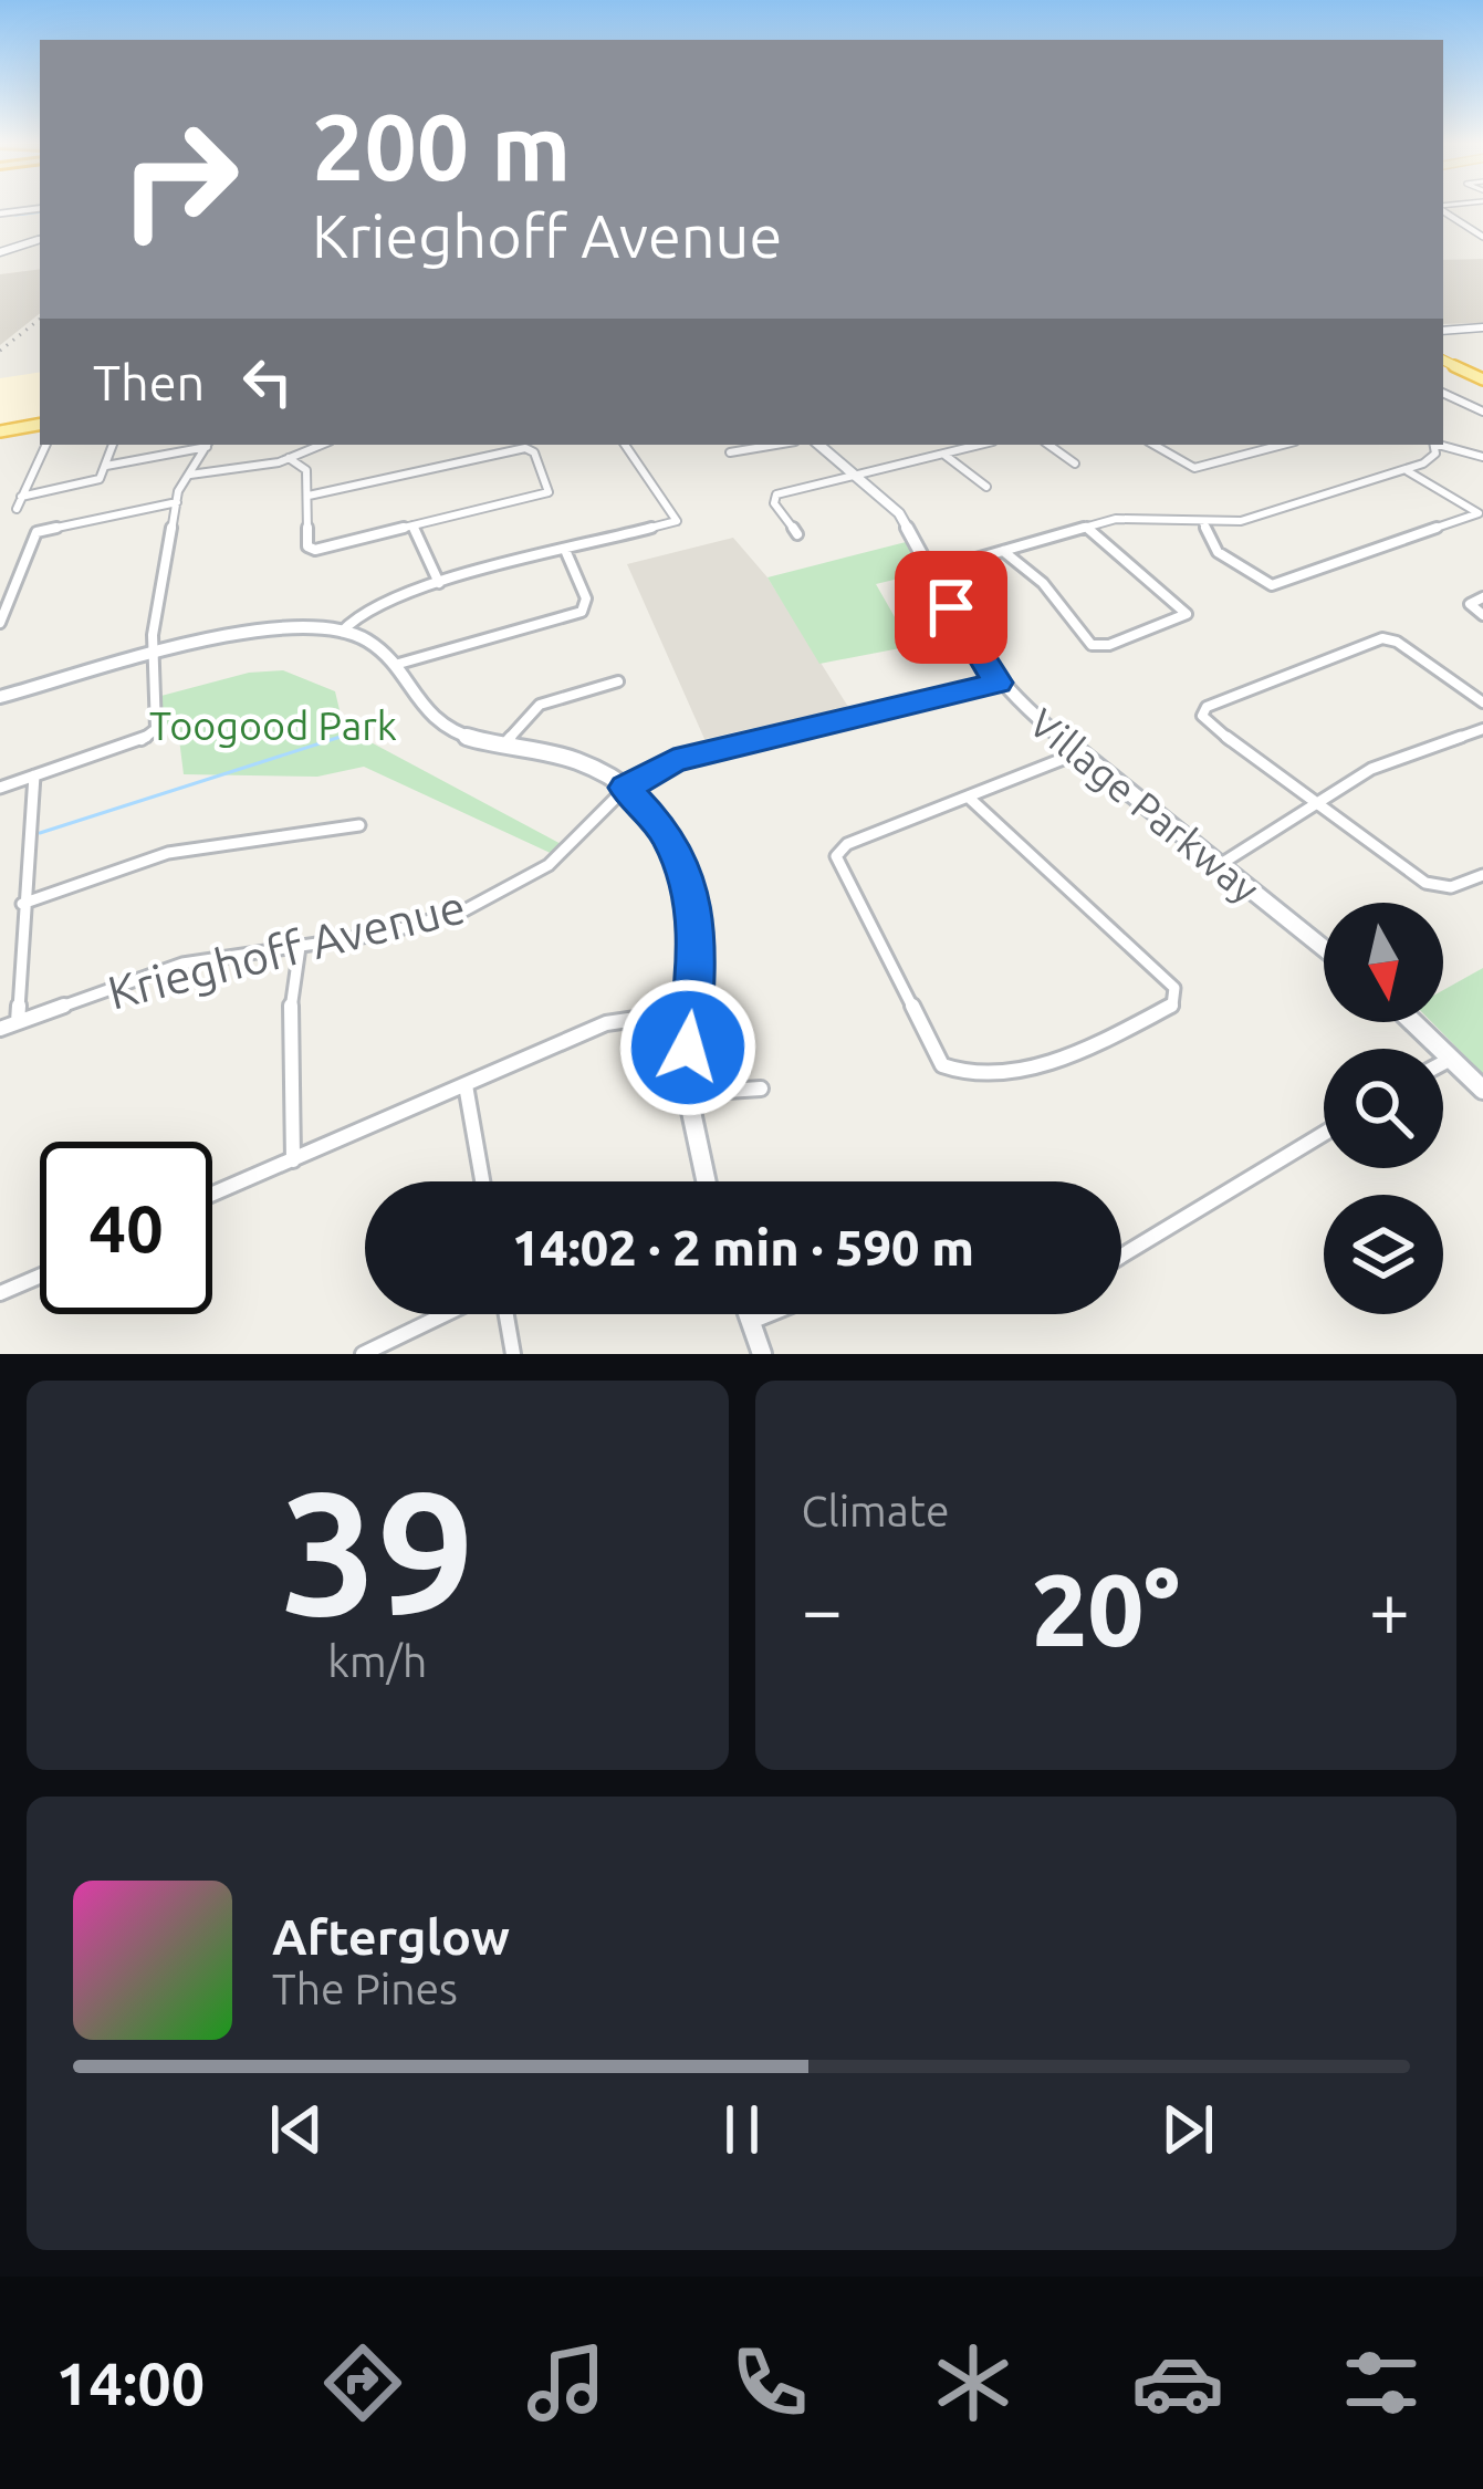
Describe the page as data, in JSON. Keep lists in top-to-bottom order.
{
  "streets": {
    "main road": ["Village Parkway"],
    "street": ["Krieghoff Avenue"]
  },
  "crossings": [
    ["Village Parkway", "Krieghoff Avenue"]
  ],
  "parks": ["Toogood Park"],
  "north": "bottom",
  "page": {
    "turn": ["200 m", "Krieghoff Avenue"],
    "then": "Then",
    "limit": "40",
    "trip": "14:02 · 2 min · 590 m",
    "tile": [
      ["39", "km/h"],
      "Climate"
    ],
    "heat": ["−", "20°", "+"],
    "song": ["Afterglow", "The Pines"],
    "tabs": "14:00"
  }
}
